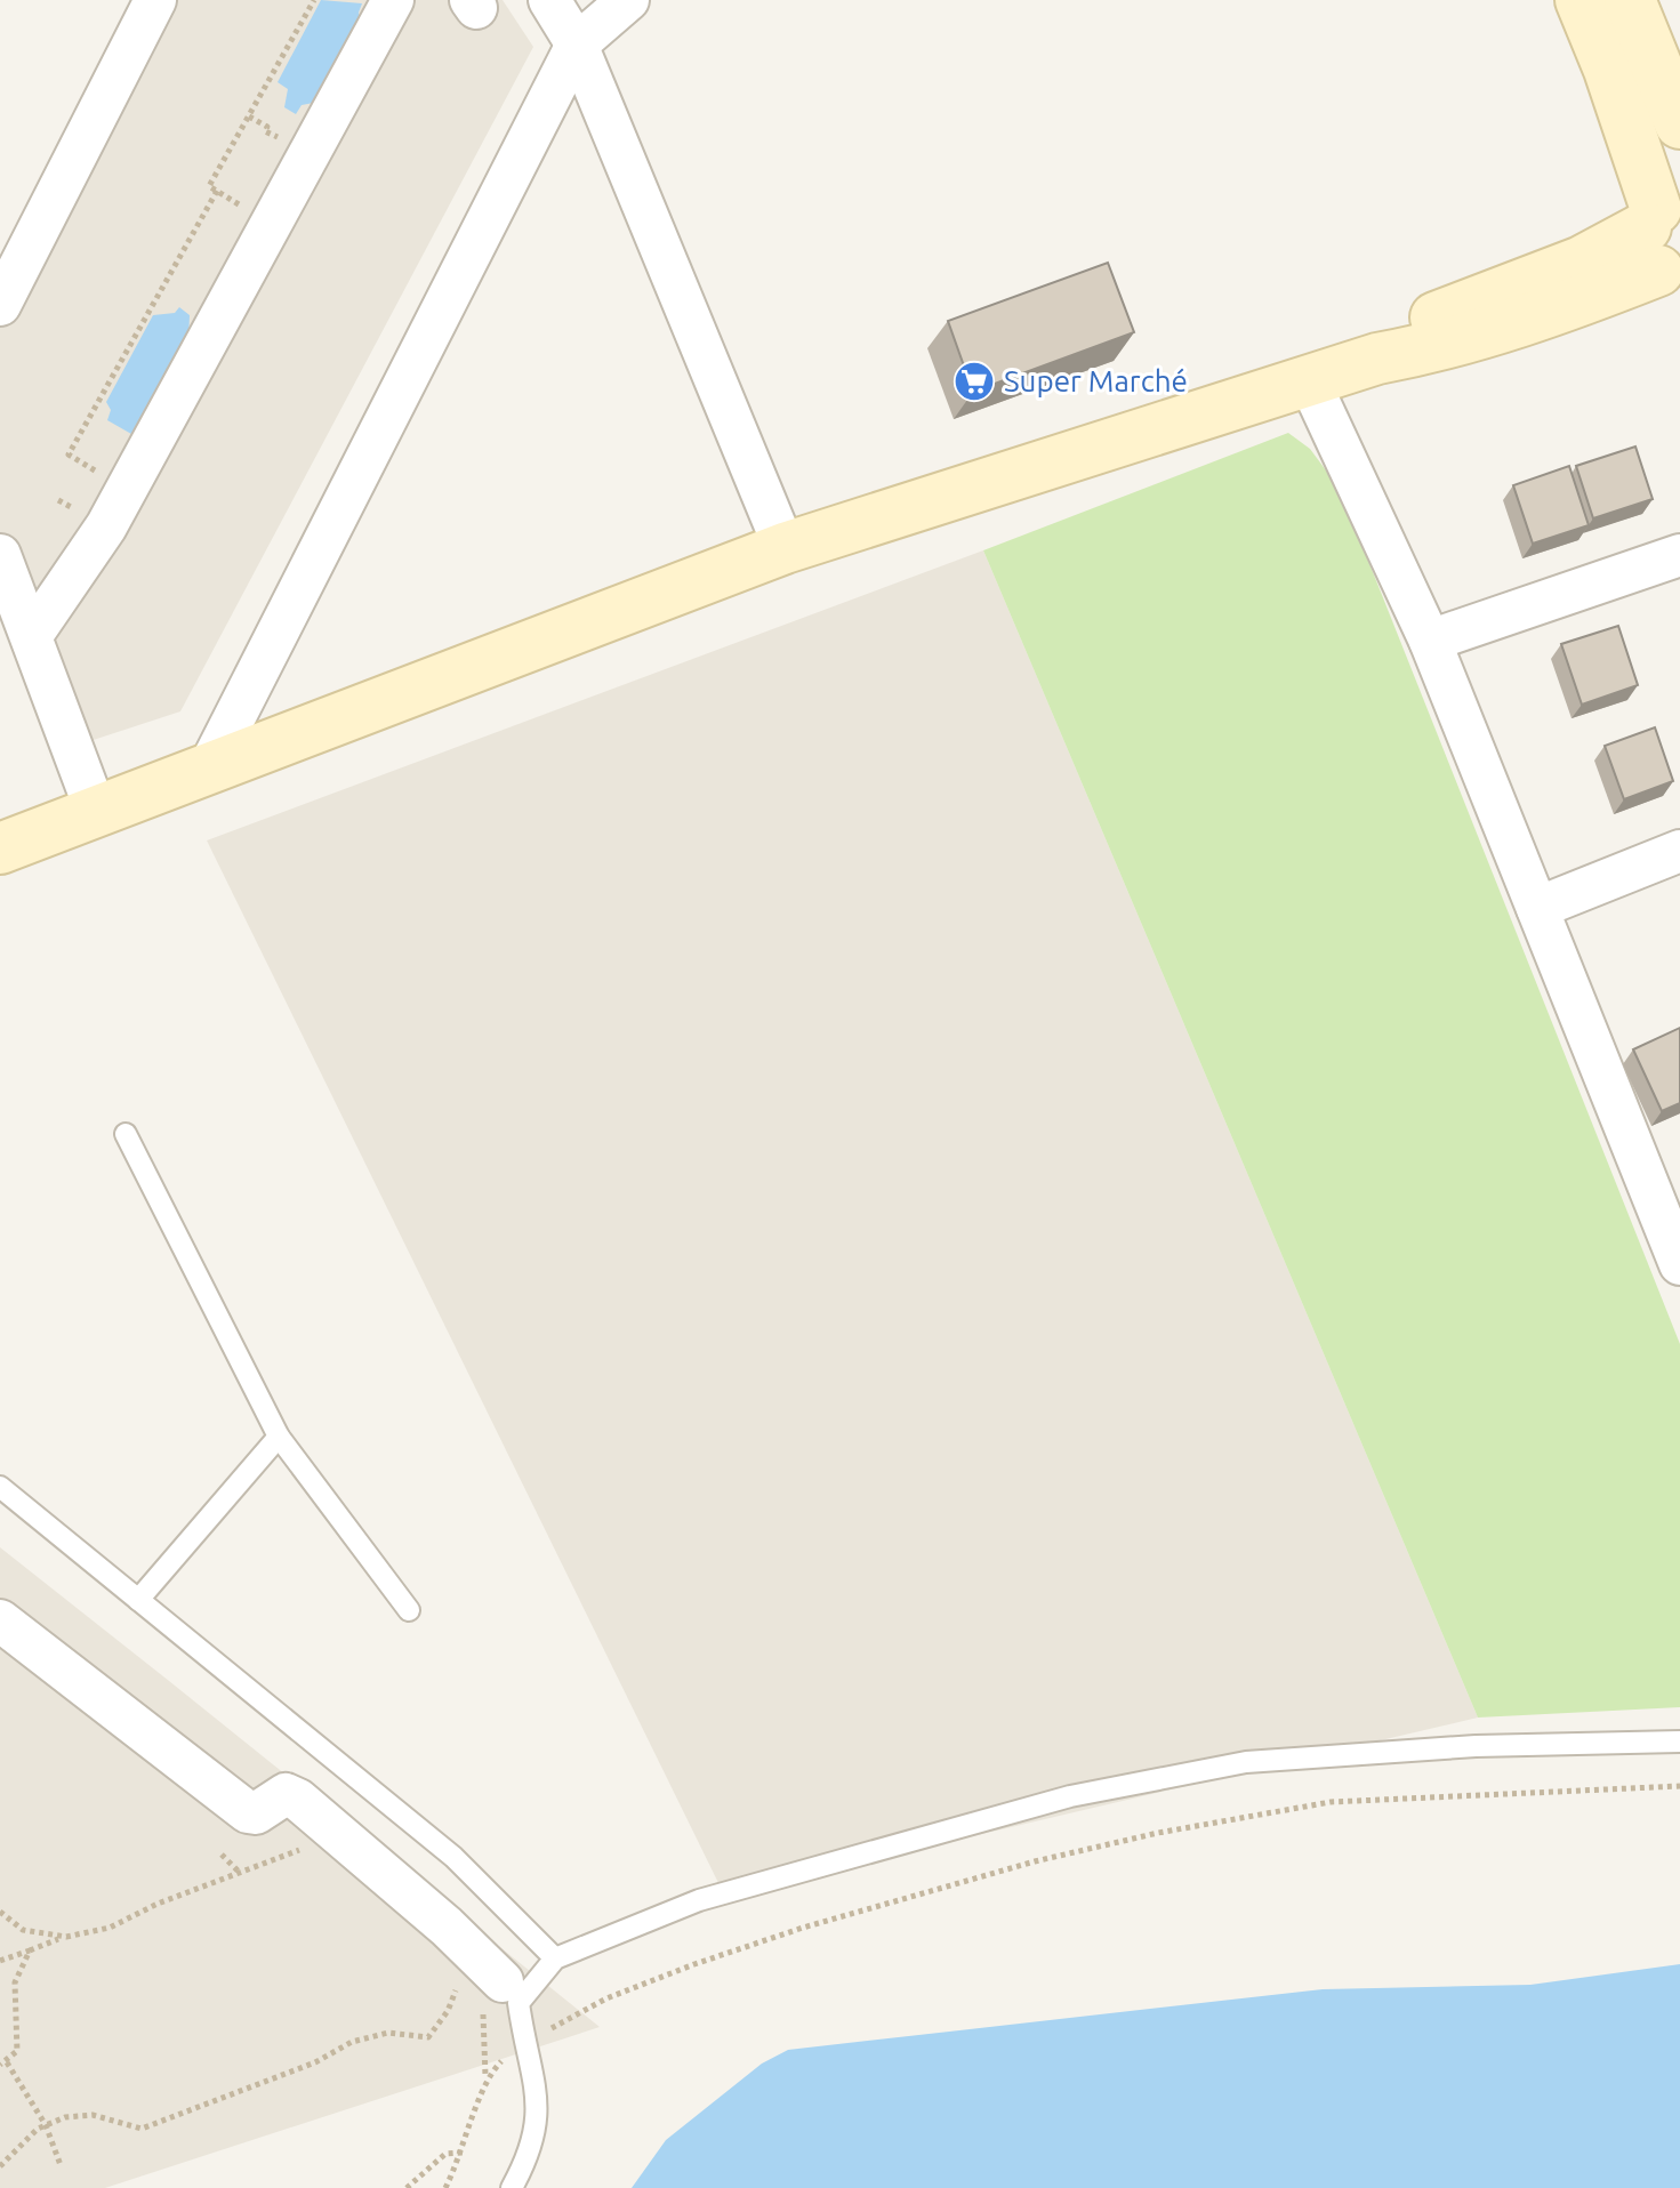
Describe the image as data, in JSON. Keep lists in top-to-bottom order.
{
  "places": {
    "supermarket": ["Super Marché"]
  }
}
